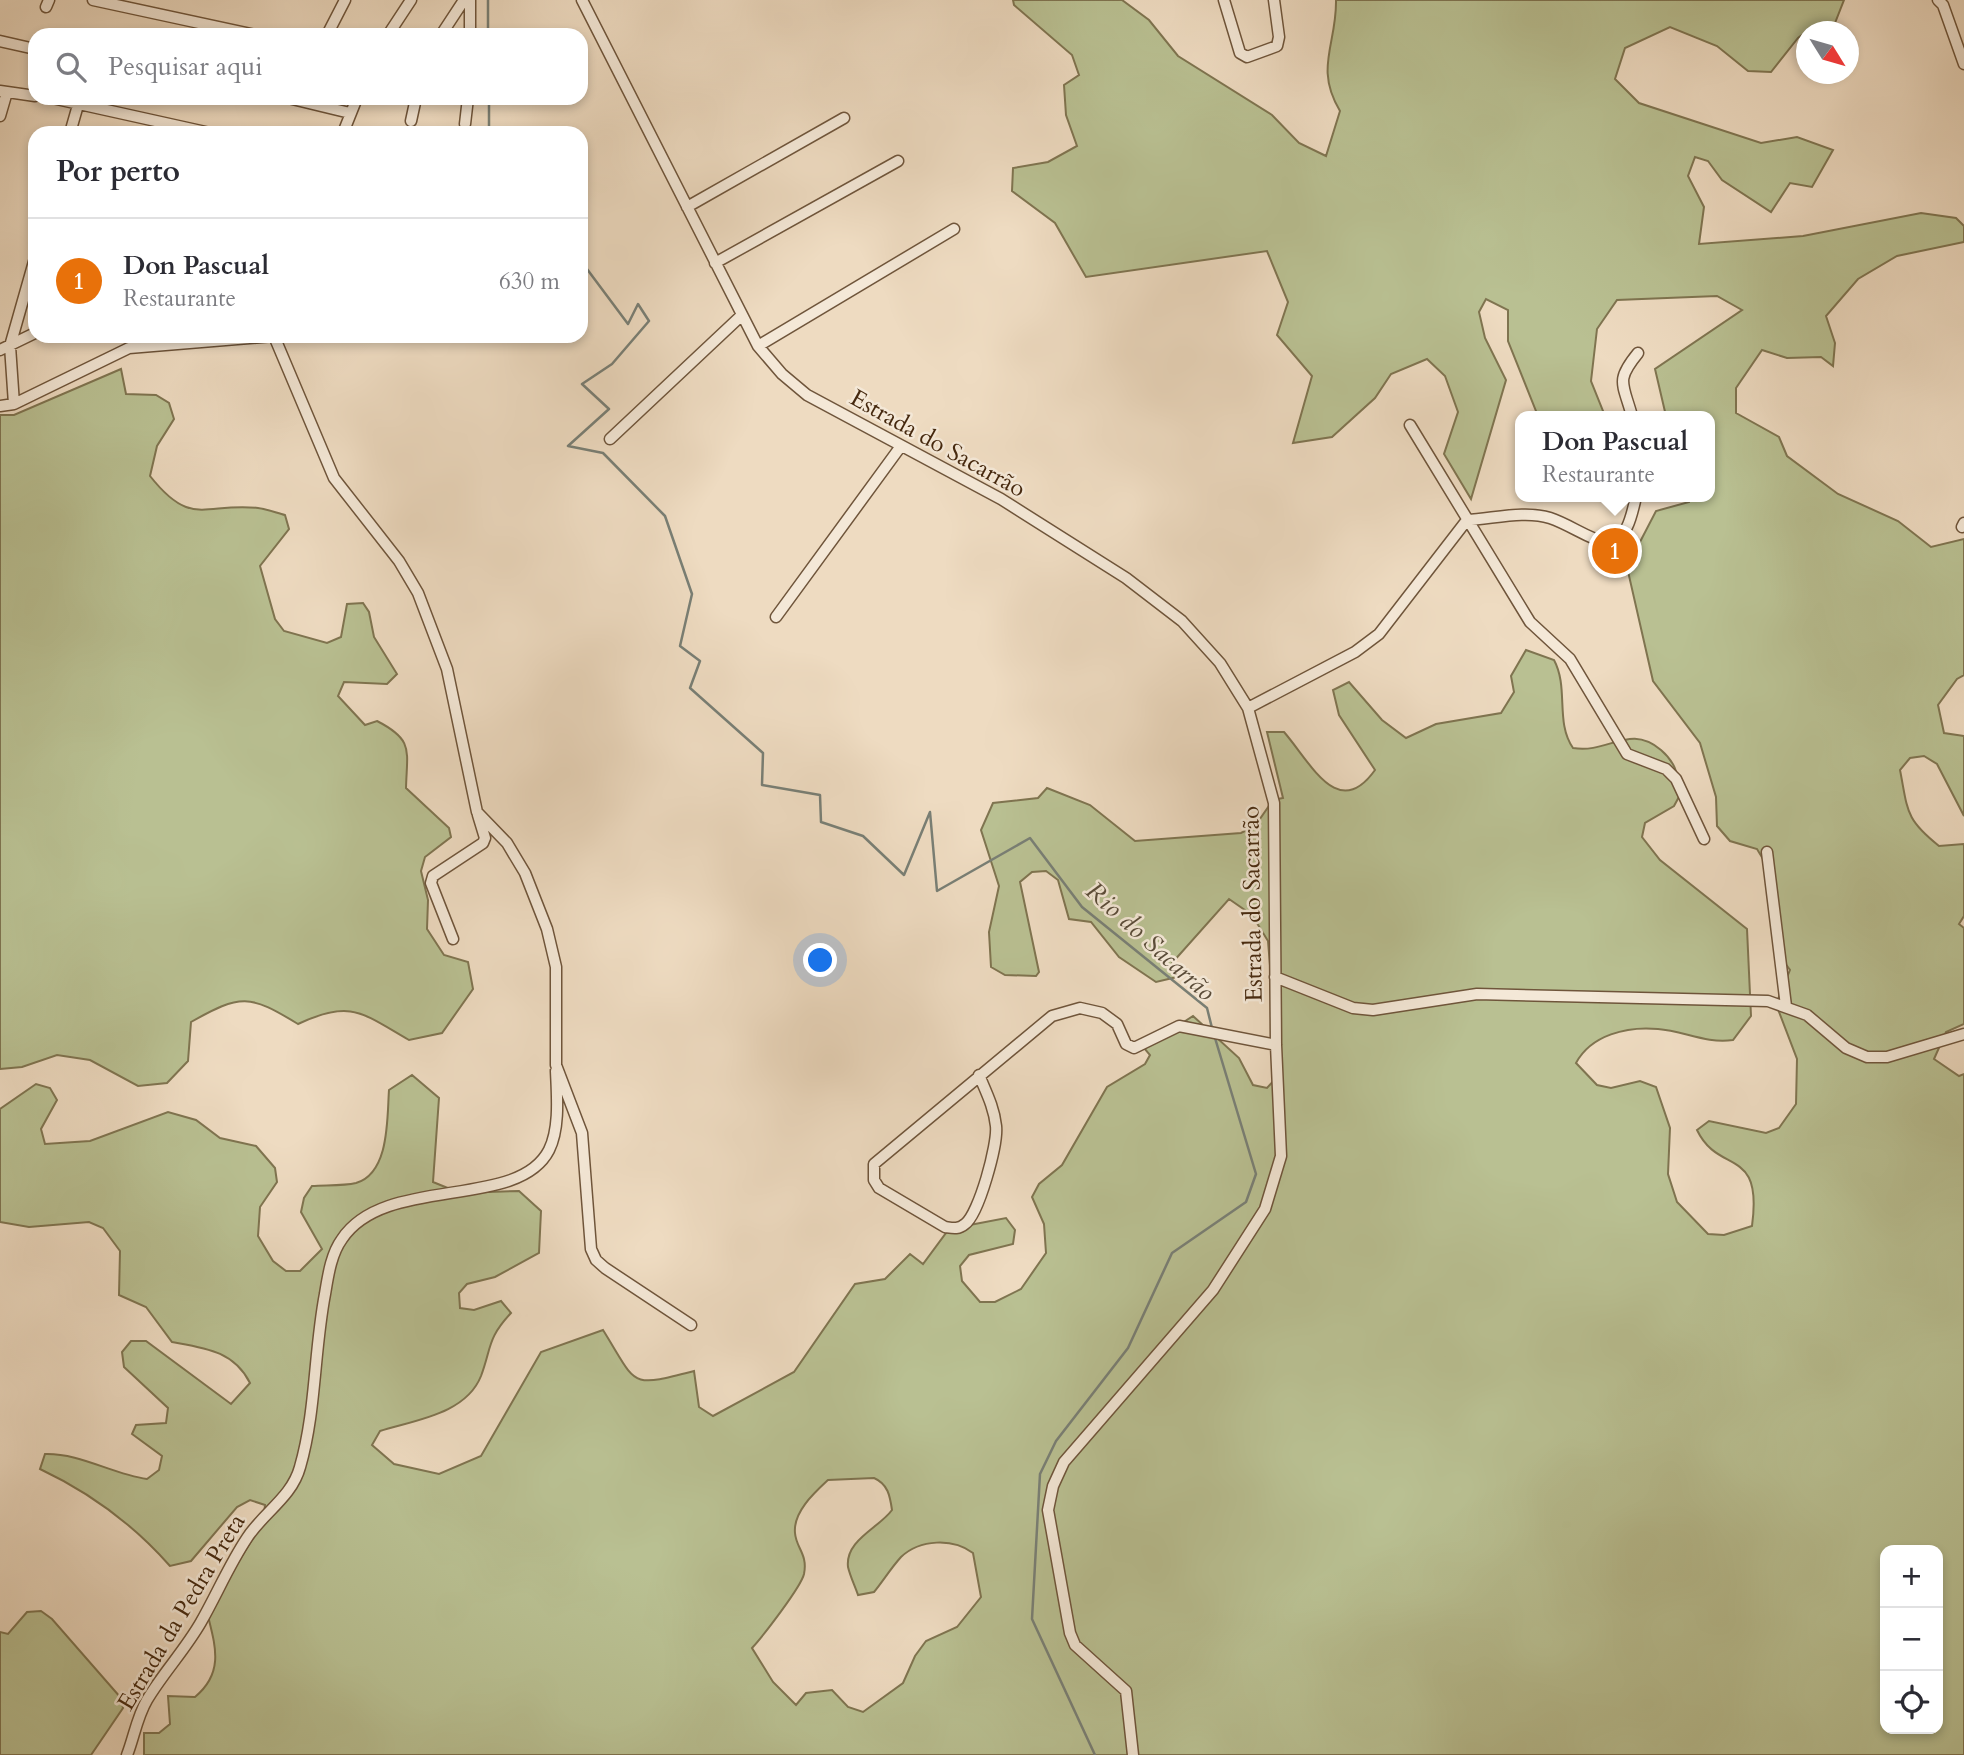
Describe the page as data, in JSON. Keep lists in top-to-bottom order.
{
  "streets": {
    "street": ["Estrada do Sacarrão", "Estrada da Pedra Preta"]
  },
  "water": ["Rio do Sacarrão"],
  "north": "bottom right",
  "page": {
    "search": "Pesquisar aqui",
    "heading": "Por perto",
    "list": [
      {
        "mark": "1",
        "name": "Don Pascual",
        "note": "Restaurante",
        "value": "630 m"
      }
    ],
    "popup": ["Don Pascual", "Restaurante"],
    "pins": "1",
    "map_buttons": ["+", "−"]
  }
}
